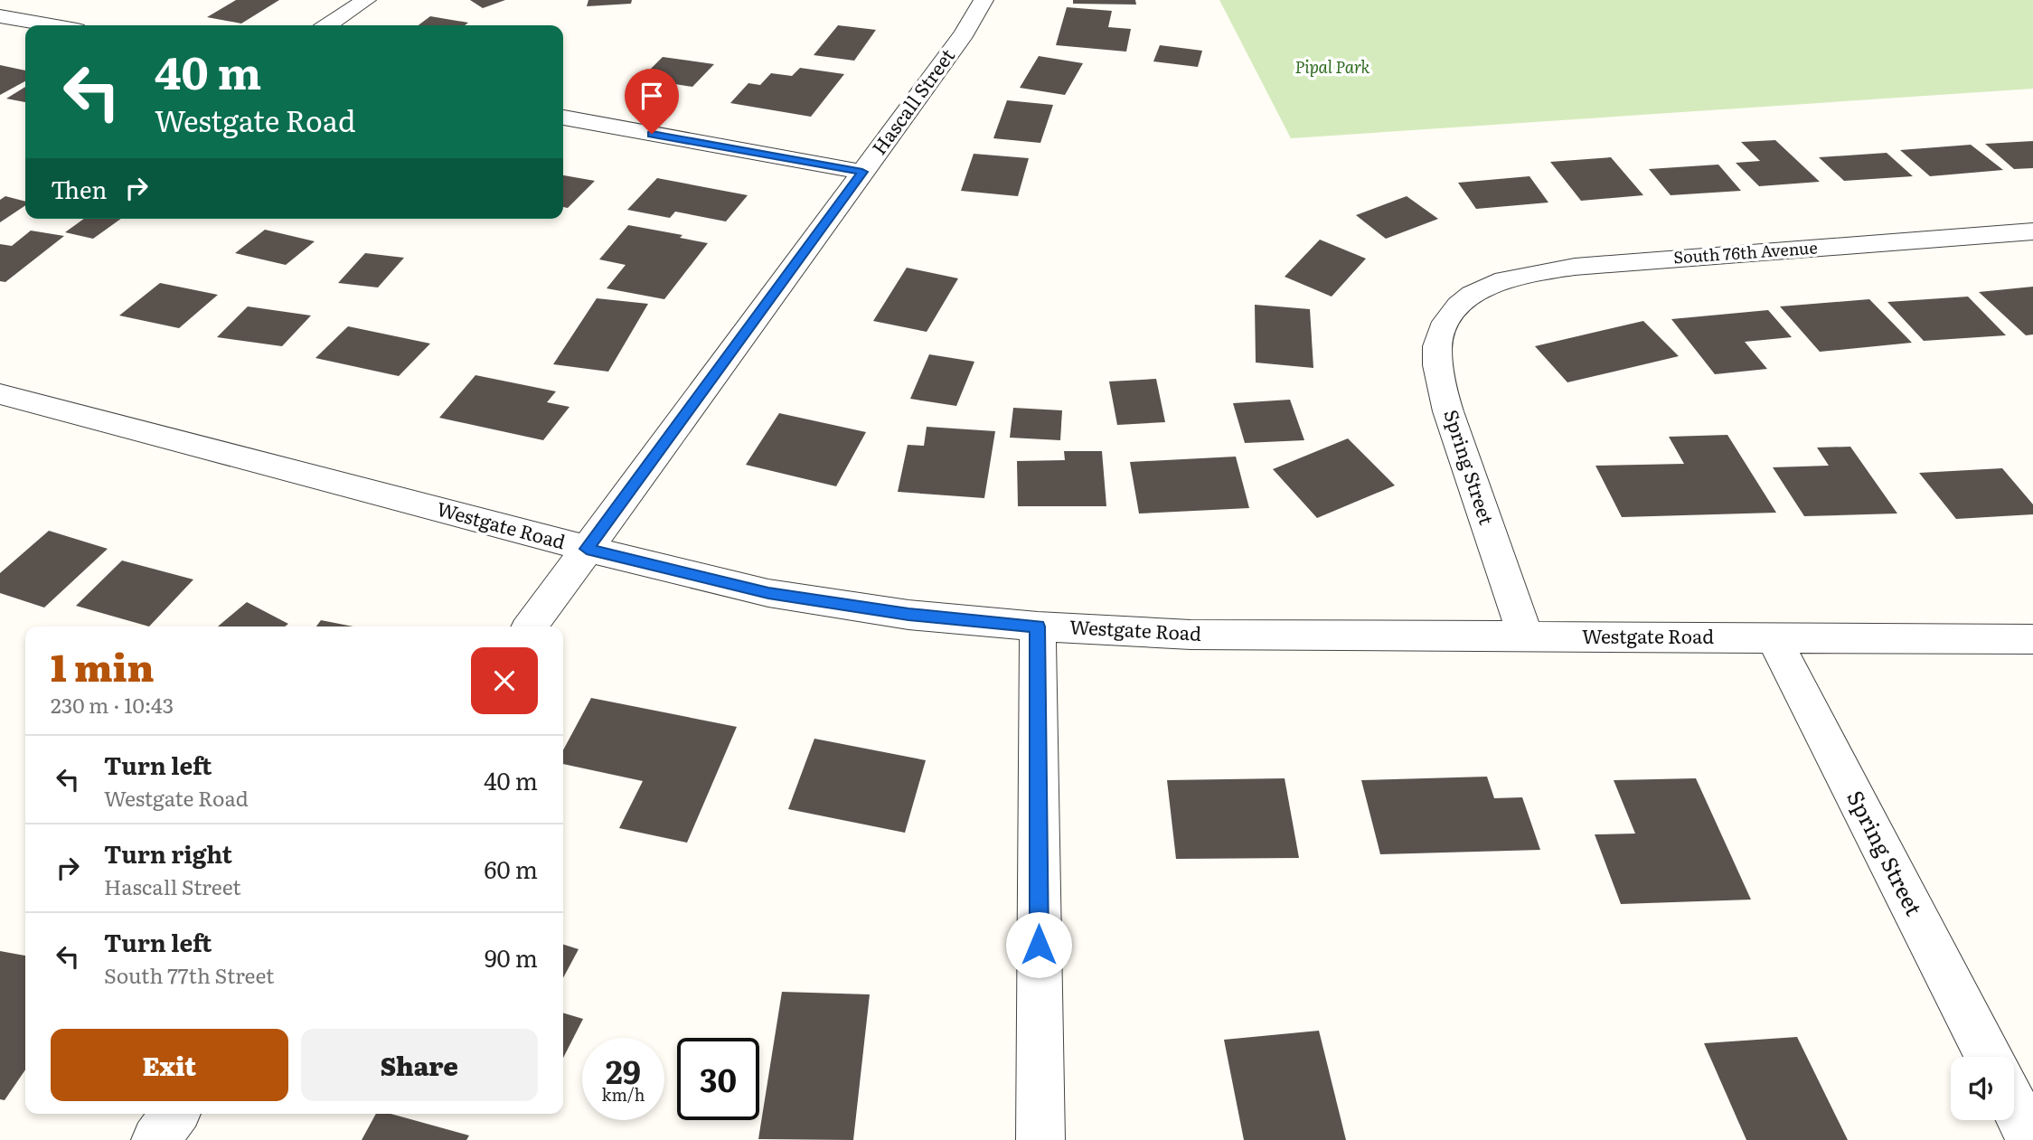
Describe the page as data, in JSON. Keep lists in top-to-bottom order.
{
  "streets": {
    "street": [
      "Hascall Street",
      "South 76th Avenue",
      "Spring Street",
      "Westgate Road"
    ]
  },
  "crossings": [
    ["Hascall Street", "Westgate Road"],
    ["South 76th Avenue", "Spring Street"],
    ["Spring Street", "Westgate Road"]
  ],
  "parks": ["Pipal Park"],
  "page": {
    "turn": ["40 m", "Westgate Road"],
    "then": "Then",
    "heading": ["1 min", "230 m · 10:43"],
    "list": [
      {
        "name": "Turn left",
        "note": "Westgate Road",
        "value": "40 m"
      },
      {
        "name": "Turn right",
        "note": "Hascall Street",
        "value": "60 m"
      },
      {
        "name": "Turn left",
        "note": "South 77th Street",
        "value": "90 m"
      }
    ],
    "buttons": ["Exit", "Share"],
    "speed": "29 km/h",
    "limit": "30"
  }
}
